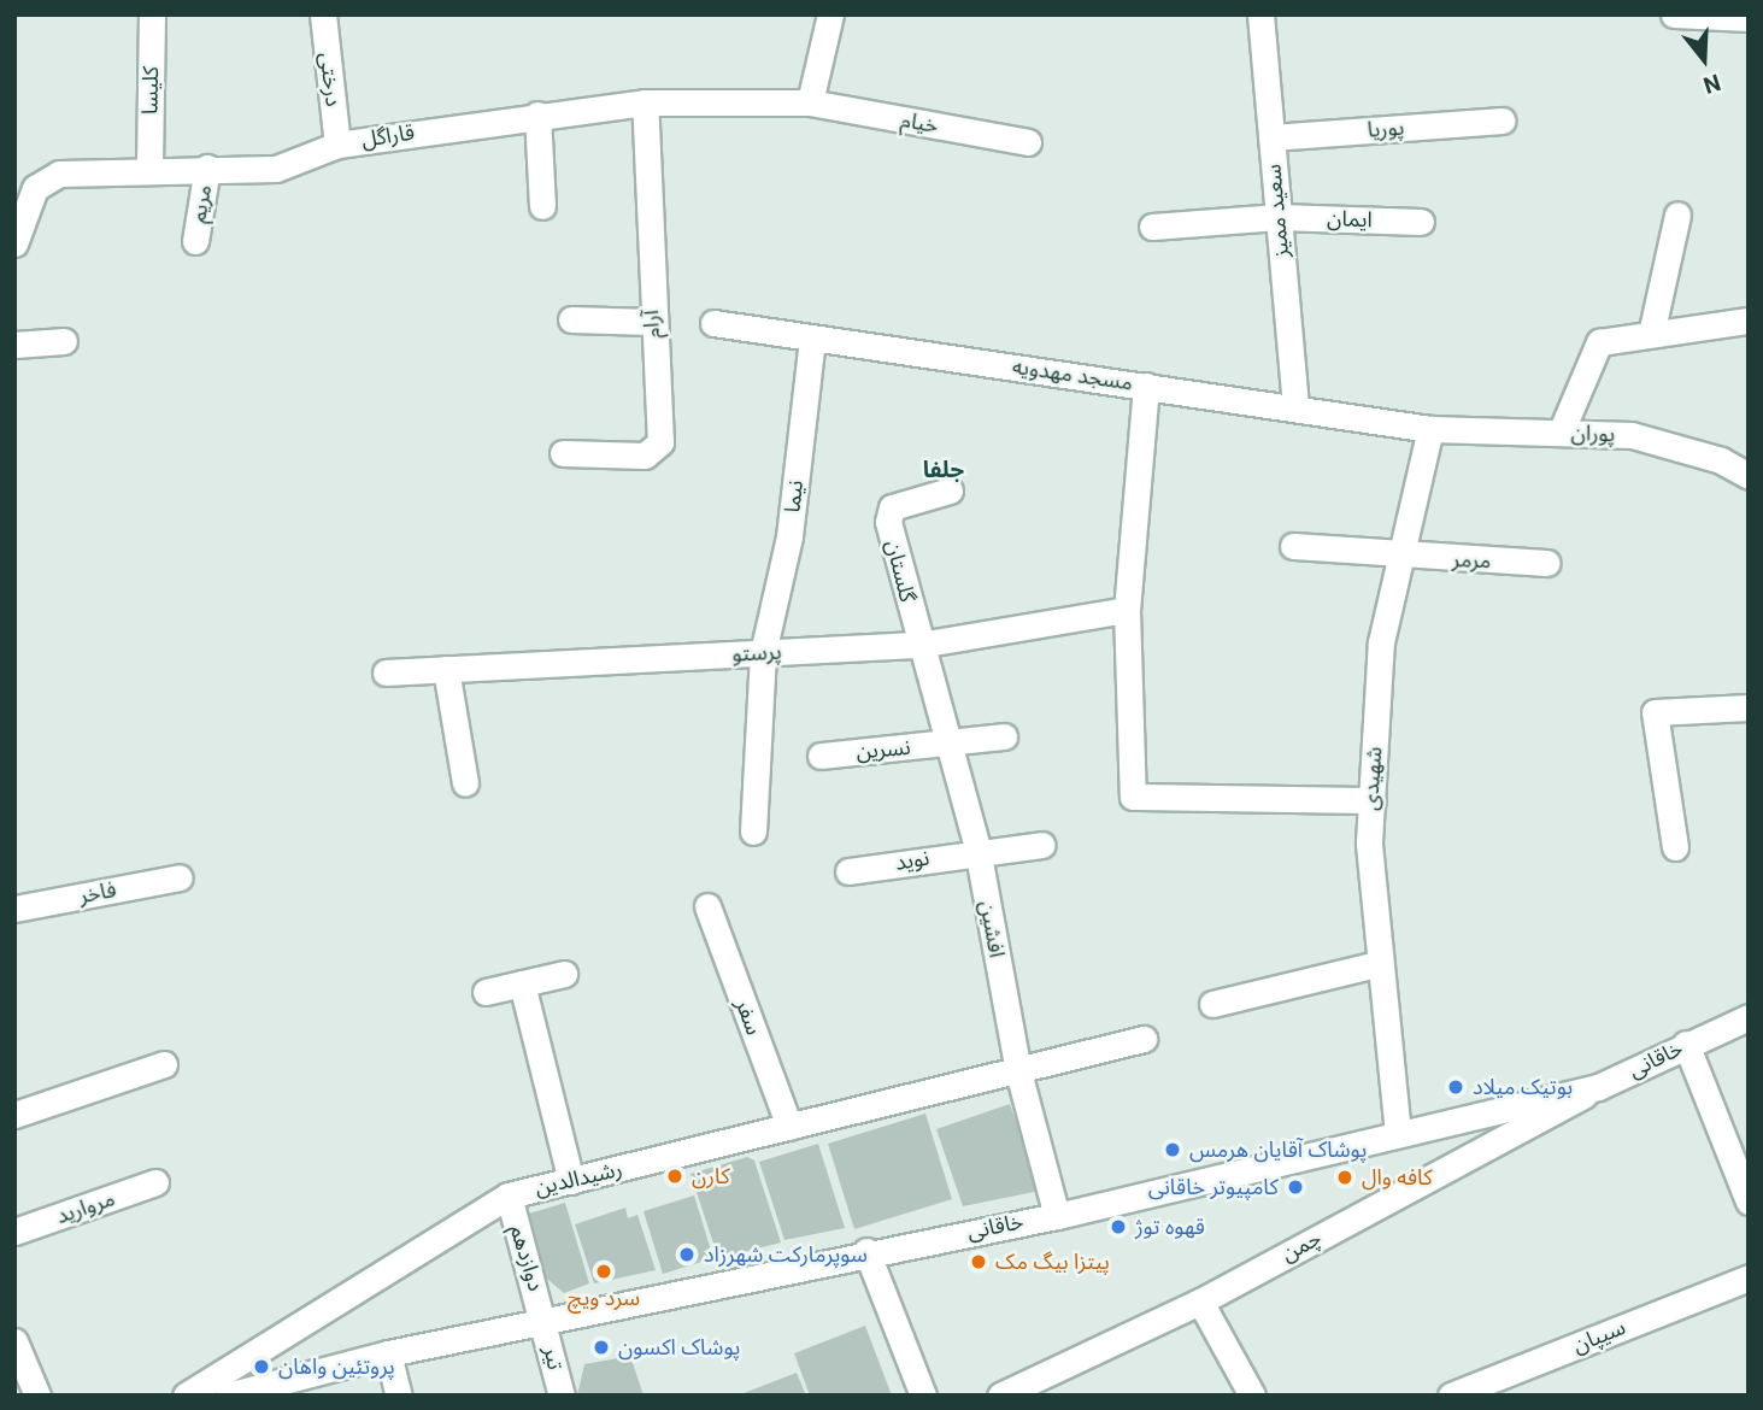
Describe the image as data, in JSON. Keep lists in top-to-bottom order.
{
  "streets": {
    "street": [
      "درختی",
      "کلیسا",
      "خیام",
      "پوریا",
      "قاراگل",
      "مریم",
      "سعید ممیز",
      "ایمان",
      "آرام",
      "مسجد مهدویه",
      "پوران",
      "نیما",
      "مرمر",
      "گلستان",
      "پرستو",
      "نسرین",
      "شهیدی",
      "نوید",
      "فاخر",
      "افشین",
      "سفر",
      "خاقانی",
      "رشیدالدین",
      "مروارید",
      "چمن",
      "دوازدهم",
      "سیپان",
      "تیر"
    ]
  },
  "crossings": [
    ["درختی", "قاراگل"],
    ["کلیسا", "قاراگل"],
    ["خیام", "قاراگل"],
    ["پوریا", "سعید ممیز"],
    ["قاراگل", "مریم"],
    ["قاراگل", "آرام"],
    ["سعید ممیز", "ایمان"],
    ["سعید ممیز", "مسجد مهدویه"],
    ["مسجد مهدویه", "پوران"],
    ["مسجد مهدویه", "نیما"],
    ["مسجد مهدویه", "شهیدی"],
    ["پوران", "شهیدی"],
    ["نیما", "پرستو"],
    ["مرمر", "شهیدی"],
    ["گلستان", "پرستو"],
    ["گلستان", "افشین"],
    ["پرستو", "افشین"],
    ["نسرین", "افشین"],
    ["شهیدی", "خاقانی"],
    ["نوید", "افشین"],
    ["افشین", "خاقانی"],
    ["افشین", "رشیدالدین"],
    ["سفر", "رشیدالدین"],
    ["خاقانی", "چمن"],
    ["خاقانی", "دوازدهم"],
    ["خاقانی", "تیر"],
    ["رشیدالدین", "دوازدهم"],
    ["دوازدهم", "تیر"]
  ],
  "districts": ["جلفا"],
  "places": [
    "بوتیک میلاد",
    "پوشاک آقایان هرمس",
    "کارن",
    "کافه وال",
    "کامپیوتر خاقانی",
    "قهوه توژ",
    "سوپرمارکت شهرزاد",
    "پیتزا بیگ مک",
    "سرد ویچ",
    "پوشاک اکسون",
    "پروتئین واهان"
  ],
  "north": "bottom"
}
